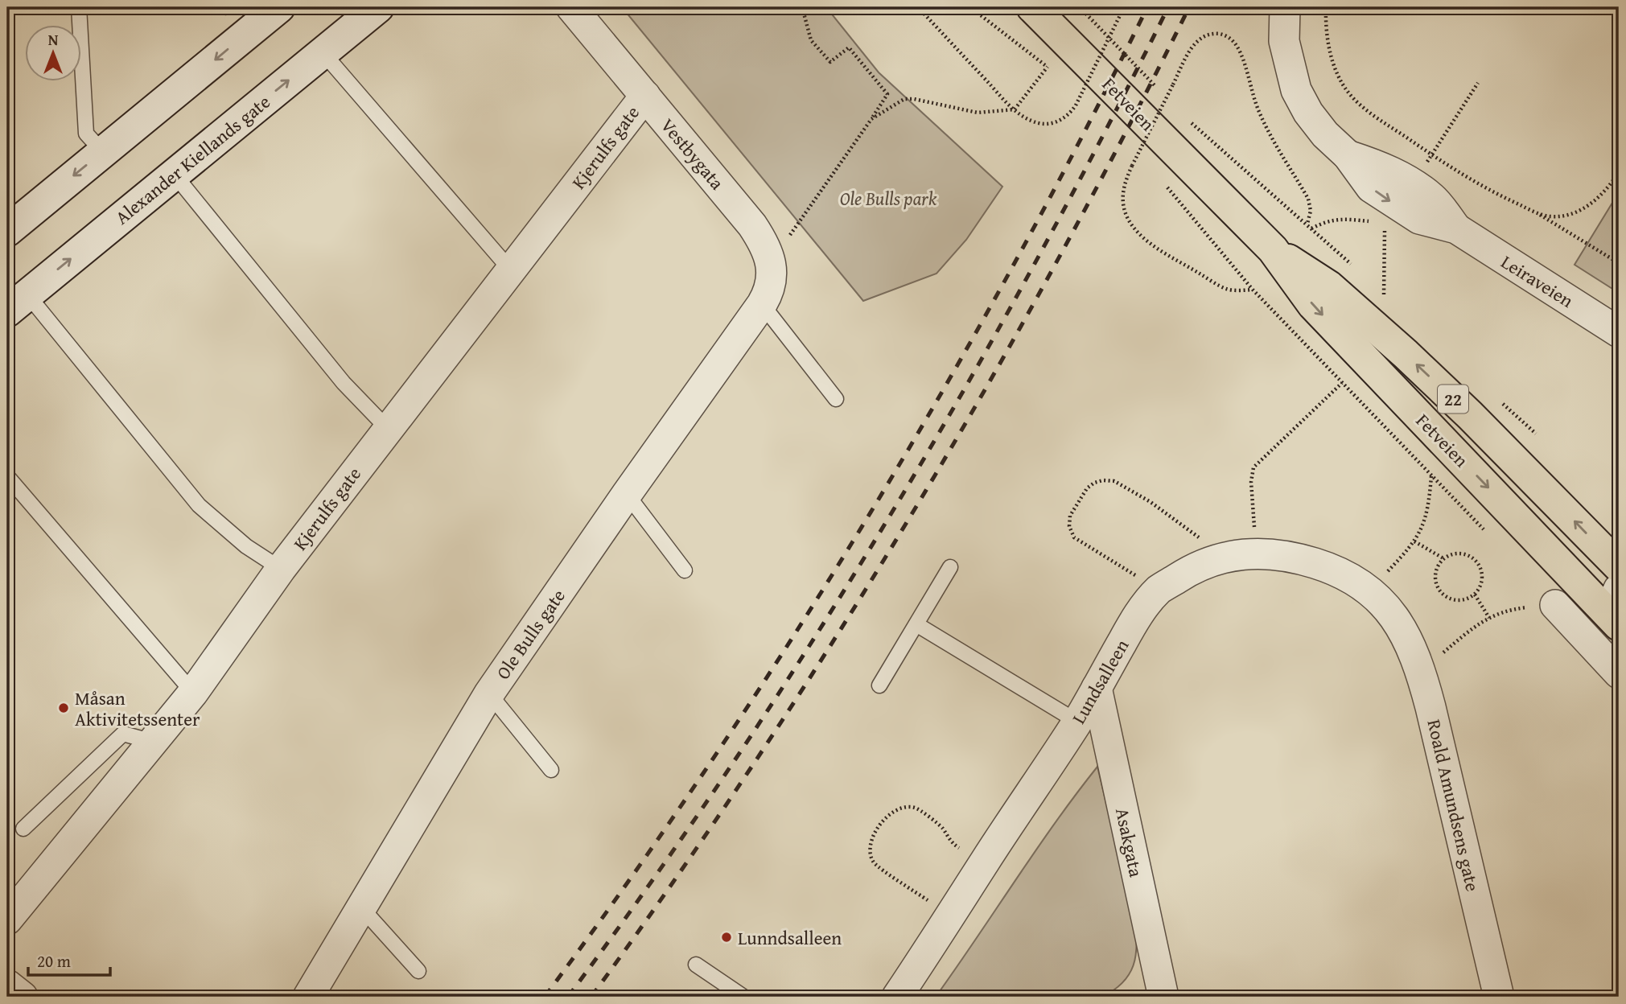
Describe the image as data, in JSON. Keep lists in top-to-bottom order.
{
  "streets": {
    "highway": ["Fetveien", "22"],
    "street": [
      "Kjerulfs gate",
      "Vestbygata",
      "Alexander Kiellands gate",
      "Leiraveien",
      "Ole Bulls gate",
      "Lundsalleen",
      "Roald Amundsens gate",
      "Asakgata"
    ]
  },
  "crossings": [
    ["Kjerulfs gate", "Vestbygata"],
    ["Vestbygata", "Ole Bulls gate"],
    ["Lundsalleen", "Roald Amundsens gate"],
    ["Lundsalleen", "Asakgata"]
  ],
  "parks": ["Ole Bulls park"],
  "places": ["Måsan Aktivitetssenter", "Lunndsalleen"],
  "scale_bar": "20 m",
  "north": "top"
}
